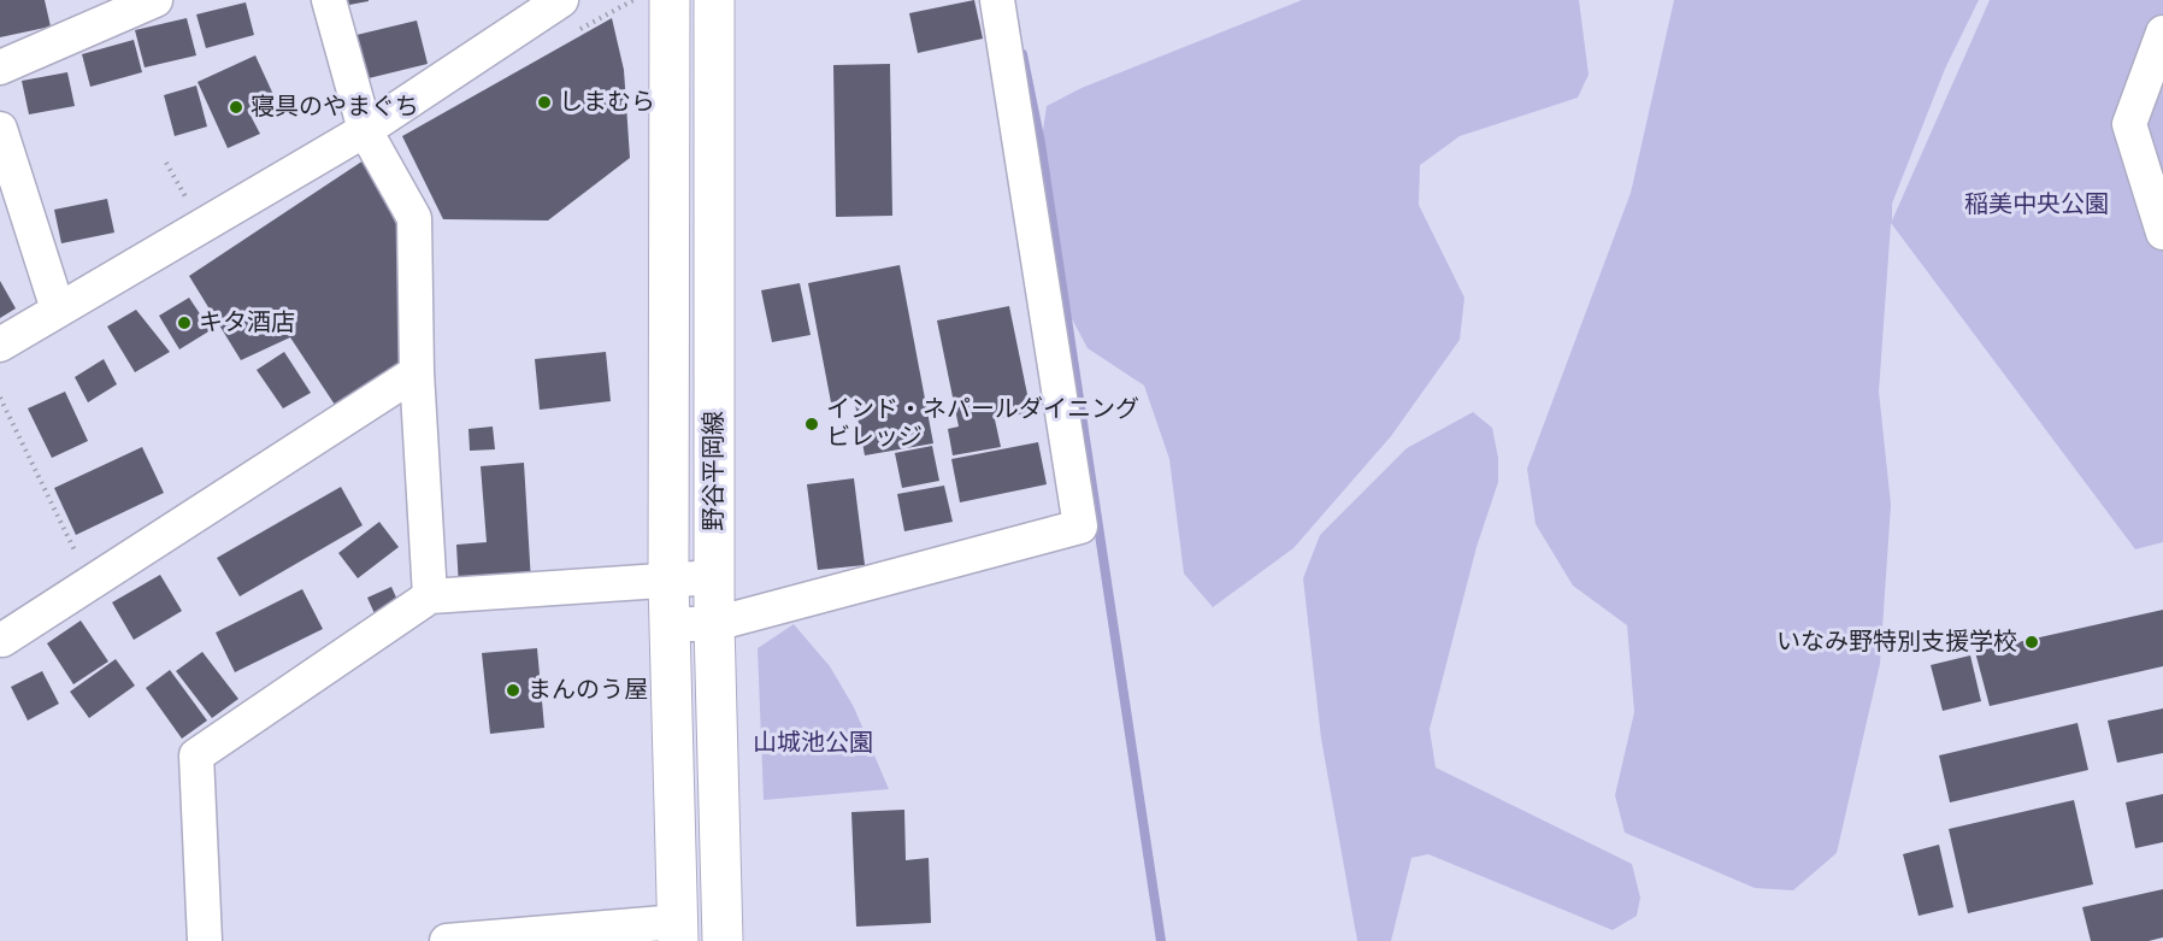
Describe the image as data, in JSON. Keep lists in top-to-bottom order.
{
  "streets": {
    "main road": ["野谷平岡線"]
  },
  "parks": ["稲美中央公園", "山城池公園"],
  "places": [
    "しまむら",
    "寝具のやまぐち",
    "キタ酒店",
    "インド・ネパールダイニング ビレッジ",
    "いなみ野特別支援学校",
    "まんのう屋"
  ]
}
